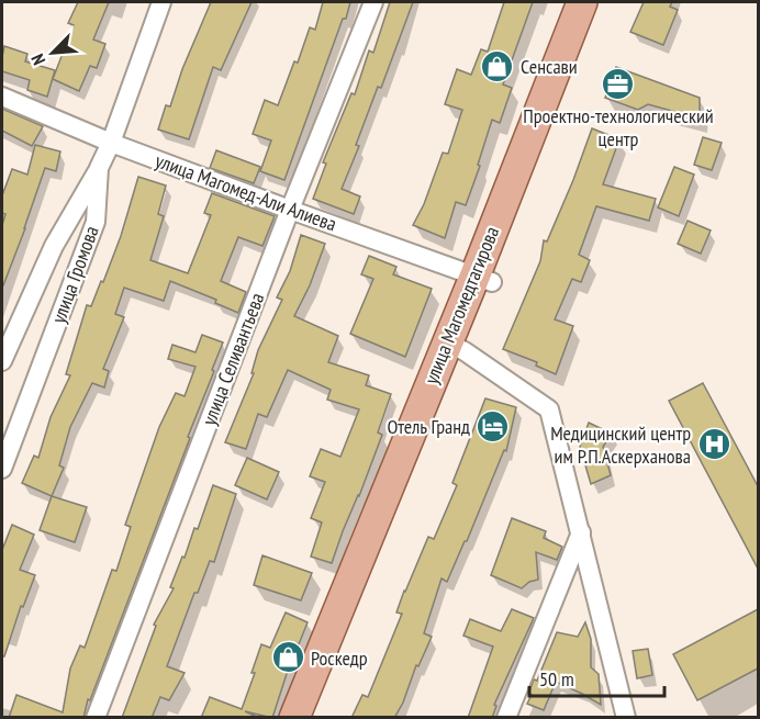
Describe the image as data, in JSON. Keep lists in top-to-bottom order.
{
  "streets": {
    "main road": ["улица Магомедтагирова"],
    "street": ["улица Магомед-Али Алиева", "улица Громова", "улица Селивантьева"]
  },
  "crossings": [
    ["улица Магомед-Али Алиева", "улица Громова"],
    ["улица Магомед-Али Алиева", "улица Магомедтагирова"],
    ["улица Магомед-Али Алиева", "улица Селивантьева"]
  ],
  "places": {
    "shop": ["Сенсави", "Роскедр"],
    "office": ["Проектно-технологический центр"],
    "hotel": ["Отель Гранд"],
    "hospital": ["Медицинский центр им Р.П.Аскерханова"]
  },
  "scale_bar": "50 m",
  "north": "bottom left"
}
